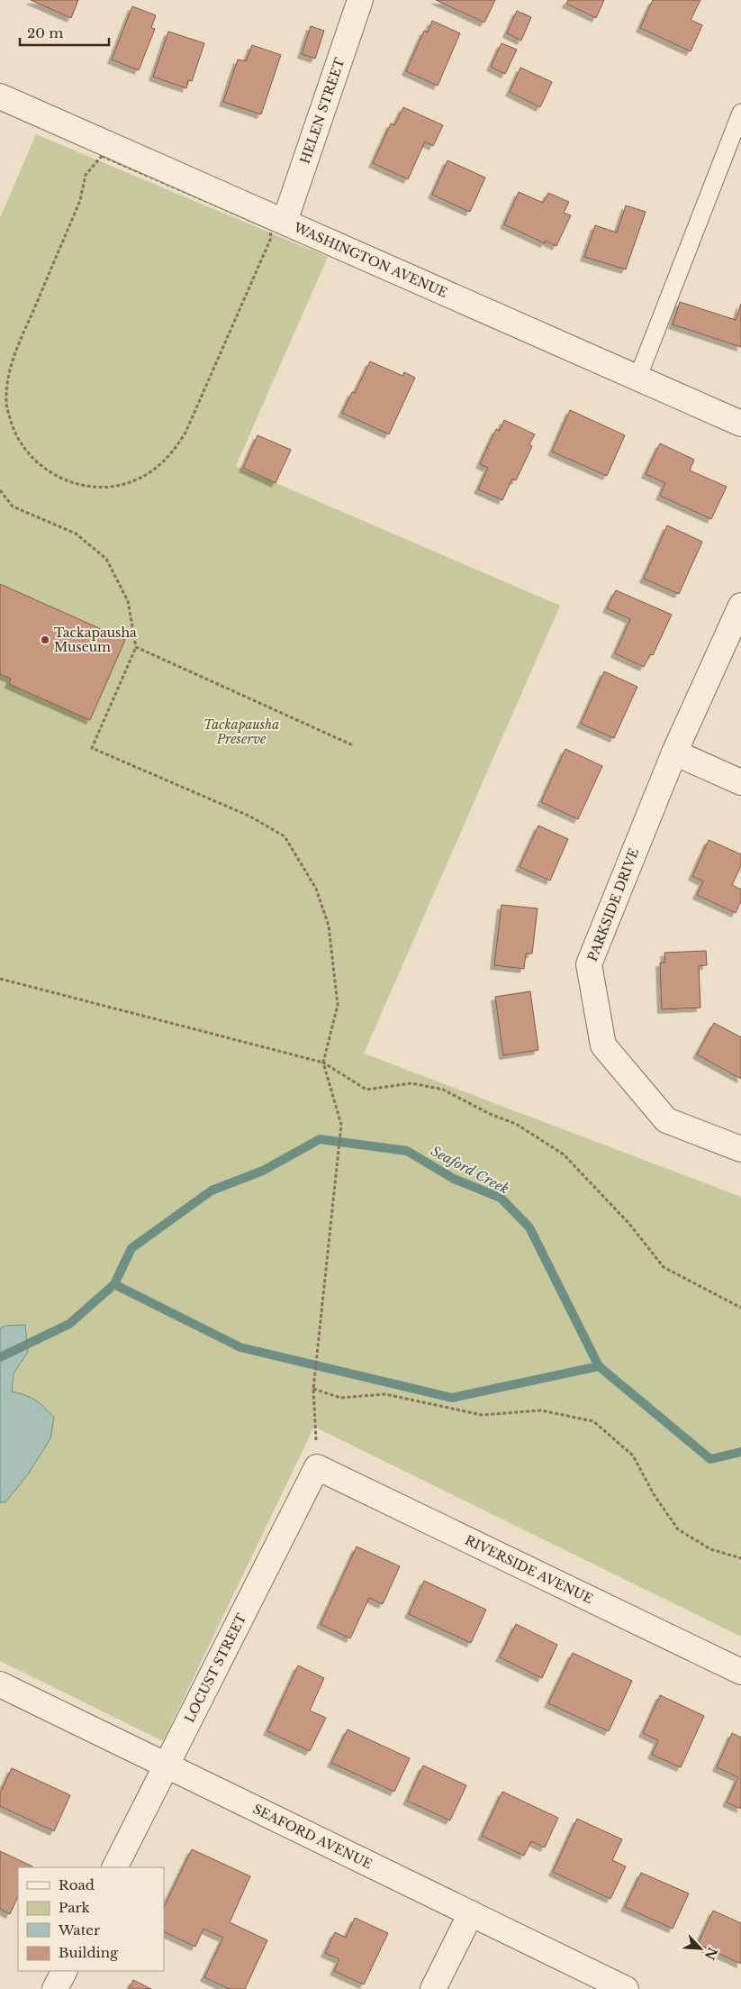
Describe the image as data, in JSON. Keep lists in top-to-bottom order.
{
  "streets": {
    "street": [
      "HELEN STREET",
      "WASHINGTON AVENUE",
      "PARKSIDE DRIVE",
      "RIVERSIDE AVENUE",
      "LOCUST STREET",
      "SEAFORD AVENUE"
    ]
  },
  "crossings": [
    ["HELEN STREET", "WASHINGTON AVENUE"],
    ["RIVERSIDE AVENUE", "LOCUST STREET"],
    ["LOCUST STREET", "SEAFORD AVENUE"]
  ],
  "water": ["Seaford Creek"],
  "parks": ["Tackapausha Preserve"],
  "places": ["Tackapausha Museum"],
  "legend": [
    "Road",
    "Park",
    "Water",
    "Building"
  ],
  "scale_bar": "20 m",
  "north": "bottom right"
}
